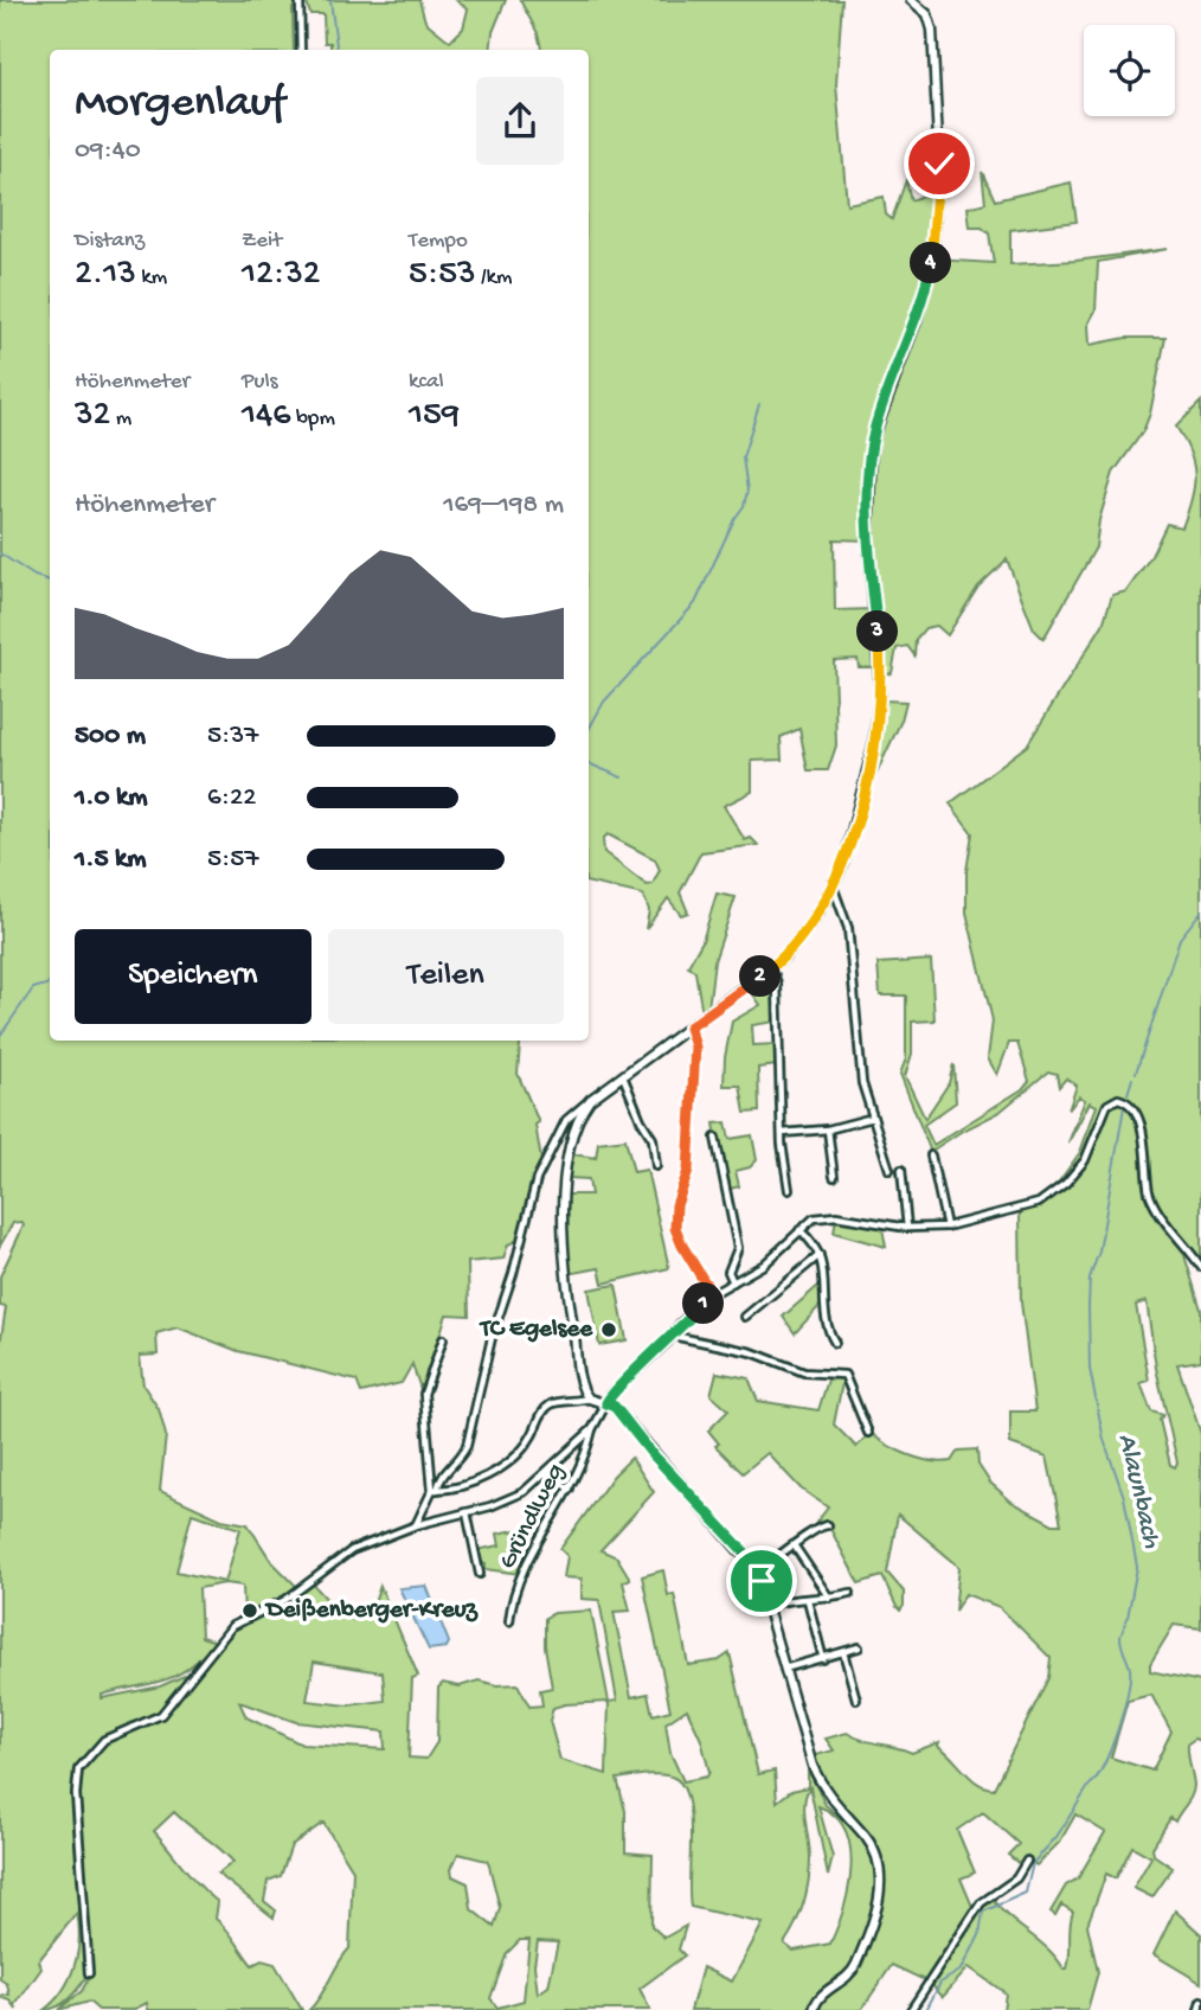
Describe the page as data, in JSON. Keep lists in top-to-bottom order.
{
  "streets": {
    "street": ["Gründlweg"]
  },
  "water": ["Alaunbach"],
  "places": ["TC Egelsee", "Deißenberger-Kreuz"],
  "page": {
    "heading": ["Morgenlauf", "09:40"],
    "stats": [
      ["Distanz", "2.13 km"],
      ["Zeit", "12:32"],
      ["Tempo", "5:53 /km"],
      ["Höhenmeter", "32 m"],
      ["Puls", "146 bpm"],
      ["kcal", "159"]
    ],
    "pins": [
      "4",
      "3",
      "2",
      "1"
    ],
    "chart": ["Höhenmeter", "169–198 m"],
    "list": [
      {
        "name": "500 m",
        "note": "5:37"
      },
      {
        "name": "1.0 km",
        "note": "6:22"
      },
      {
        "name": "1.5 km",
        "note": "5:57"
      }
    ],
    "buttons": ["Speichern", "Teilen"]
  }
}
